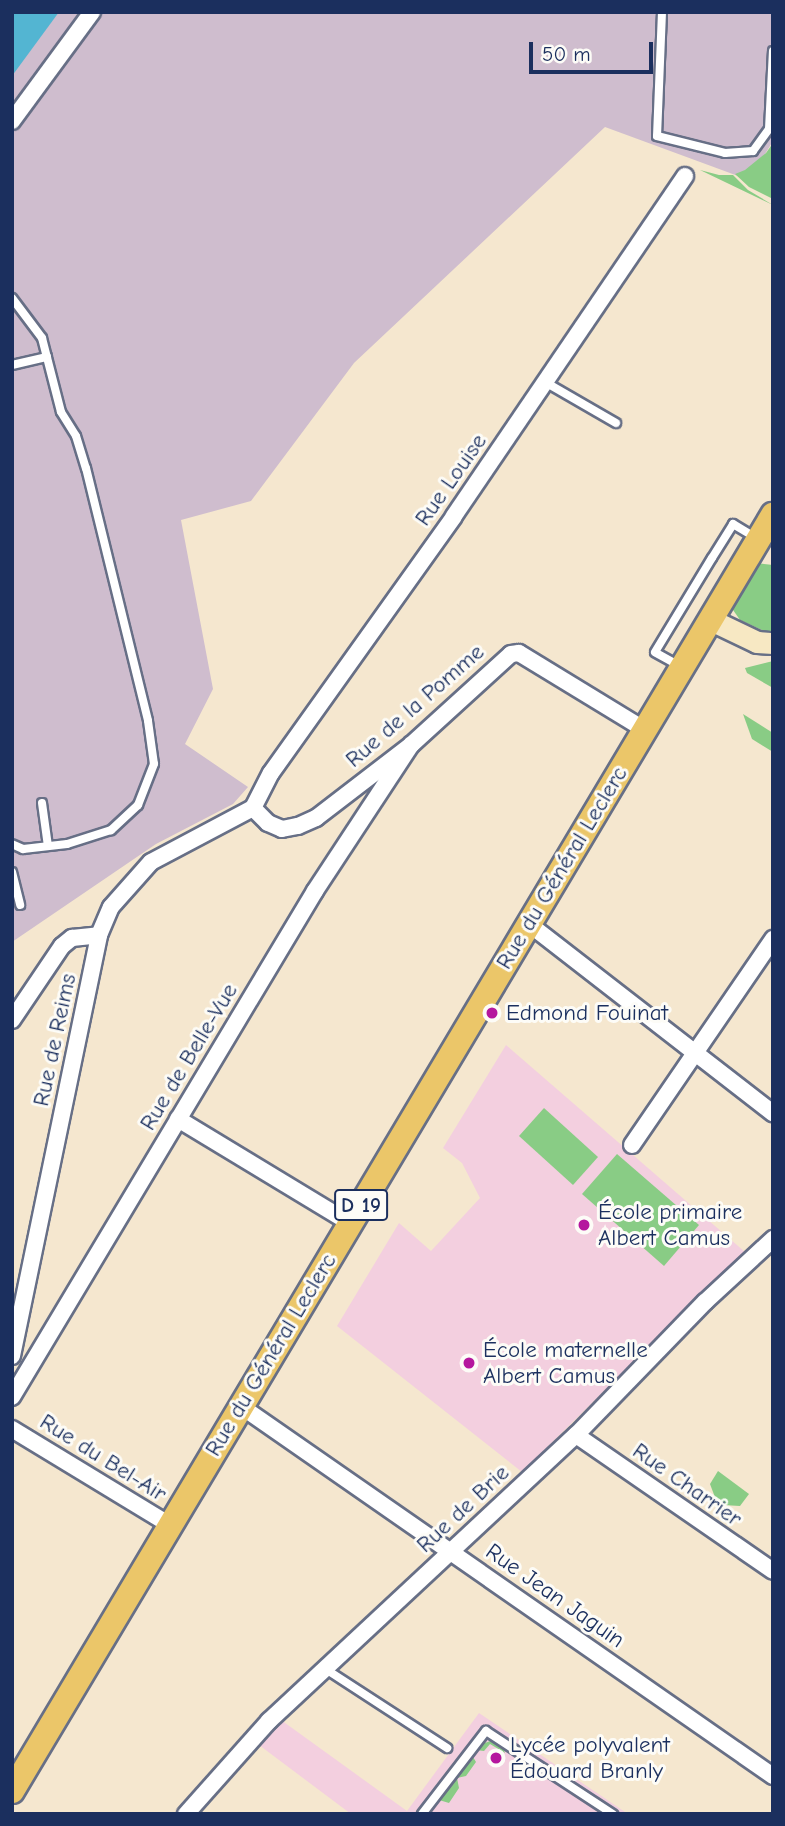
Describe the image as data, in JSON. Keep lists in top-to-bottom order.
{
  "streets": {
    "main road": ["Rue du Général Leclerc", "D 19"],
    "street": [
      "Rue Louise",
      "Rue de la Pomme",
      "Rue de Reims",
      "Rue de Belle-Vue",
      "Rue du Bel-Air",
      "Rue Charrier",
      "Rue de Brie",
      "Rue Jean Jaguin"
    ]
  },
  "crossings": [
    ["Rue Louise", "Rue de la Pomme"],
    ["Rue Louise", "Rue de Reims"],
    ["Rue de la Pomme", "Rue du Général Leclerc"],
    ["Rue de la Pomme", "Rue de Reims"],
    ["Rue de la Pomme", "Rue de Belle-Vue"],
    ["Rue du Général Leclerc", "D 19"],
    ["Rue du Général Leclerc", "Rue du Bel-Air"],
    ["Rue du Général Leclerc", "Rue Jean Jaguin"],
    ["Rue Charrier", "Rue de Brie"],
    ["Rue de Brie", "Rue Jean Jaguin"]
  ],
  "places": [
    "Edmond Fouinat",
    "École primaire Albert Camus",
    "École maternelle Albert Camus",
    "Lycée polyvalent Édouard Branly"
  ],
  "scale_bar": "50 m"
}
